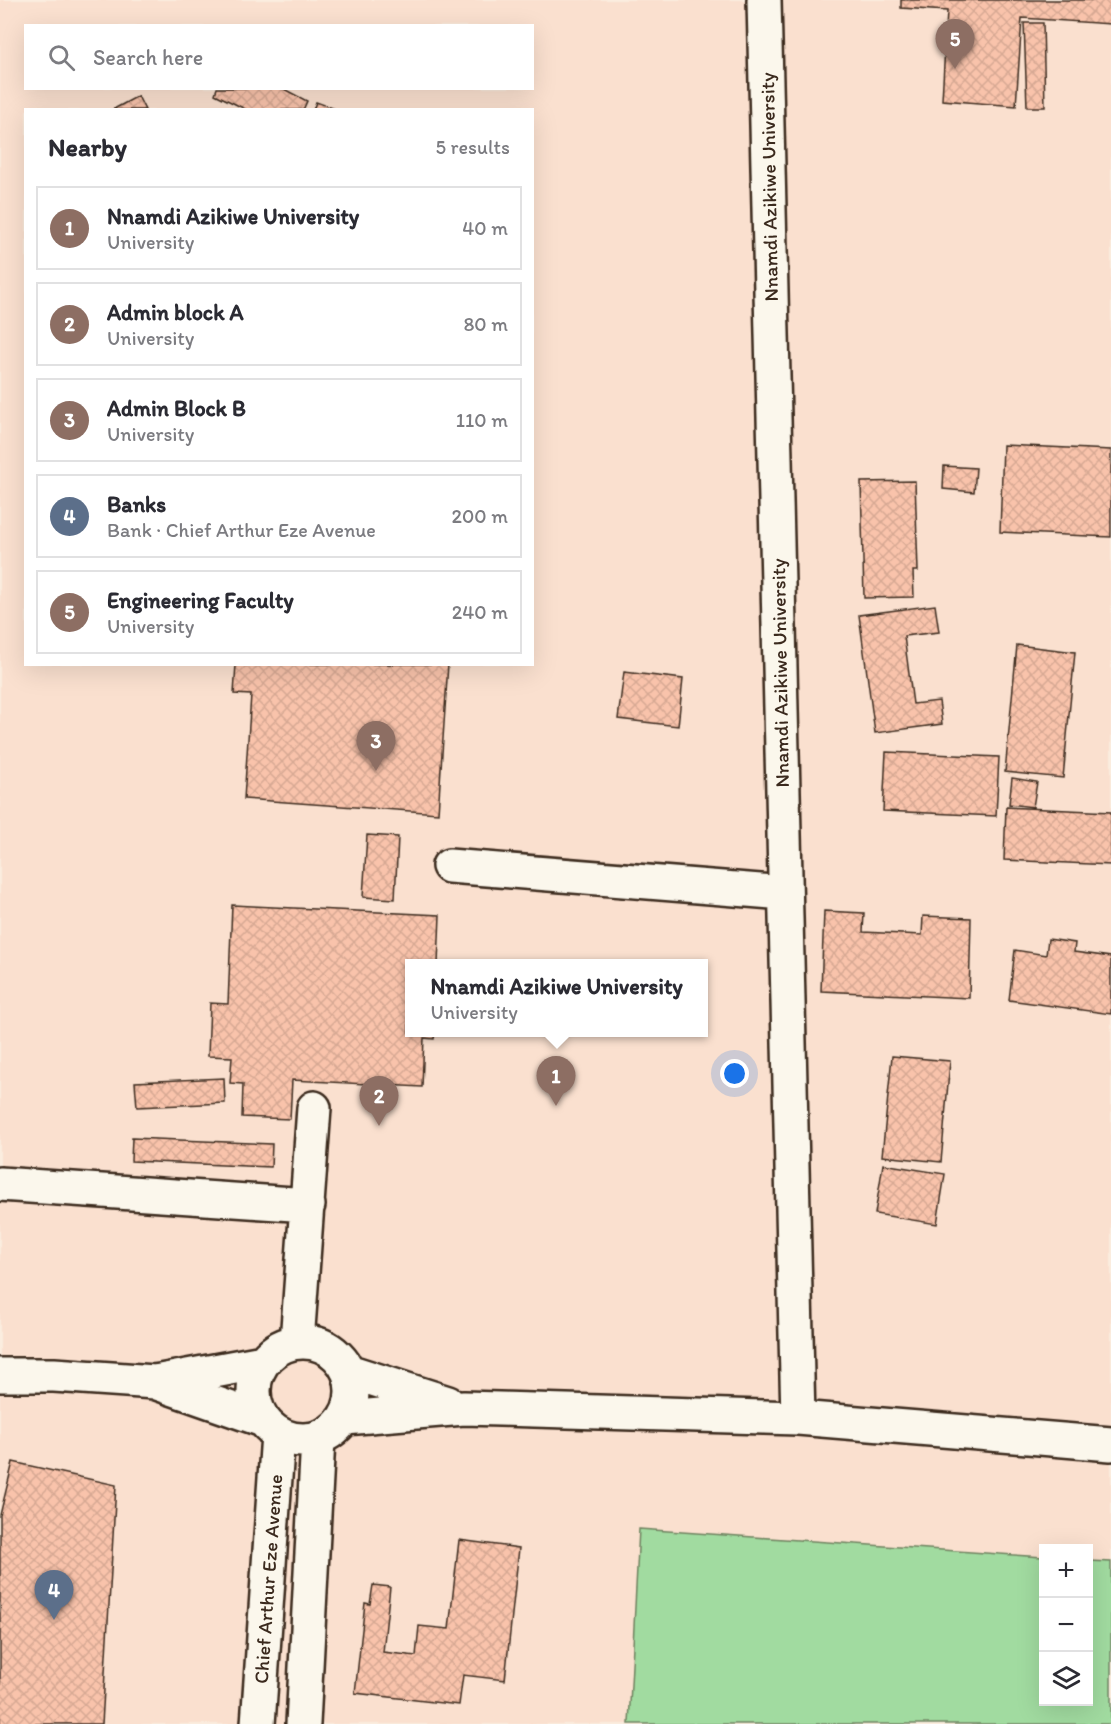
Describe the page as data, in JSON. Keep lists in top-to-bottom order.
{
  "streets": {
    "street": ["Nnamdi Azikiwe University", "Chief Arthur Eze Avenue"]
  },
  "page": {
    "pins": [
      "5",
      "3",
      "1",
      "2",
      "4"
    ],
    "search": "Search here",
    "heading": ["Nearby", "5 results"],
    "list": [
      {
        "mark": "1",
        "name": "Nnamdi Azikiwe University",
        "note": "University",
        "value": "40 m"
      },
      {
        "mark": "2",
        "name": "Admin block A",
        "note": "University",
        "value": "80 m"
      },
      {
        "mark": "3",
        "name": "Admin Block B",
        "note": "University",
        "value": "110 m"
      },
      {
        "mark": "4",
        "name": "Banks",
        "note": "Bank · Chief Arthur Eze Avenue",
        "value": "200 m"
      },
      {
        "mark": "5",
        "name": "Engineering Faculty",
        "note": "University",
        "value": "240 m"
      }
    ],
    "popup": ["Nnamdi Azikiwe University", "University"],
    "map_buttons": ["+", "−"]
  }
}
